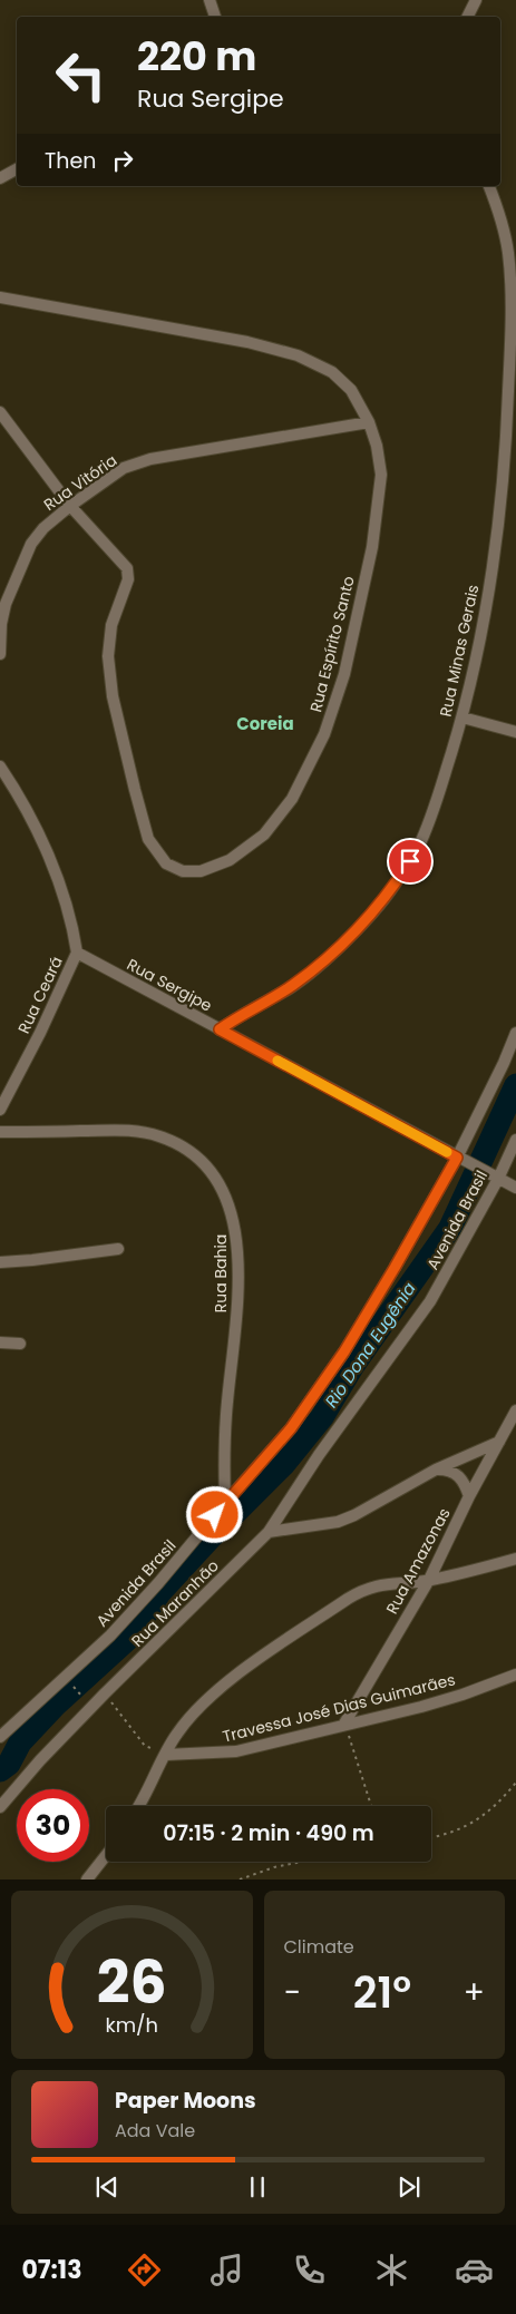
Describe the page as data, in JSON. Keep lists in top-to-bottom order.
{
  "streets": {
    "street": [
      "Rua Vitória",
      "Rua Espírito Santo",
      "Rua Minas Gerais",
      "Rua Sergipe",
      "Rua Ceará",
      "Avenida Brasil",
      "Rua Bahia",
      "Rua Amazonas",
      "Rua Maranhão",
      "Travessa José Dias Guimarães"
    ]
  },
  "crossings": [
    ["Rua Vitória", "Rua Espírito Santo"],
    ["Rua Minas Gerais", "Rua Sergipe"],
    ["Rua Sergipe", "Rua Ceará"],
    ["Rua Sergipe", "Avenida Brasil"],
    ["Avenida Brasil", "Rua Bahia"],
    ["Avenida Brasil", "Rua Maranhão"],
    ["Rua Amazonas", "Travessa José Dias Guimarães"]
  ],
  "districts": ["Coreia"],
  "water": ["Rio Dona Eugênia"],
  "page": {
    "turn": ["220 m", "Rua Sergipe"],
    "then": "Then",
    "limit": "30",
    "trip": "07:15 · 2 min · 490 m",
    "tile": "Climate",
    "heat": ["−", "21°", "+"],
    "song": ["Paper Moons", "Ada Vale"],
    "tabs": "07:13",
    "gauge": ["26", "km/h"]
  }
}
